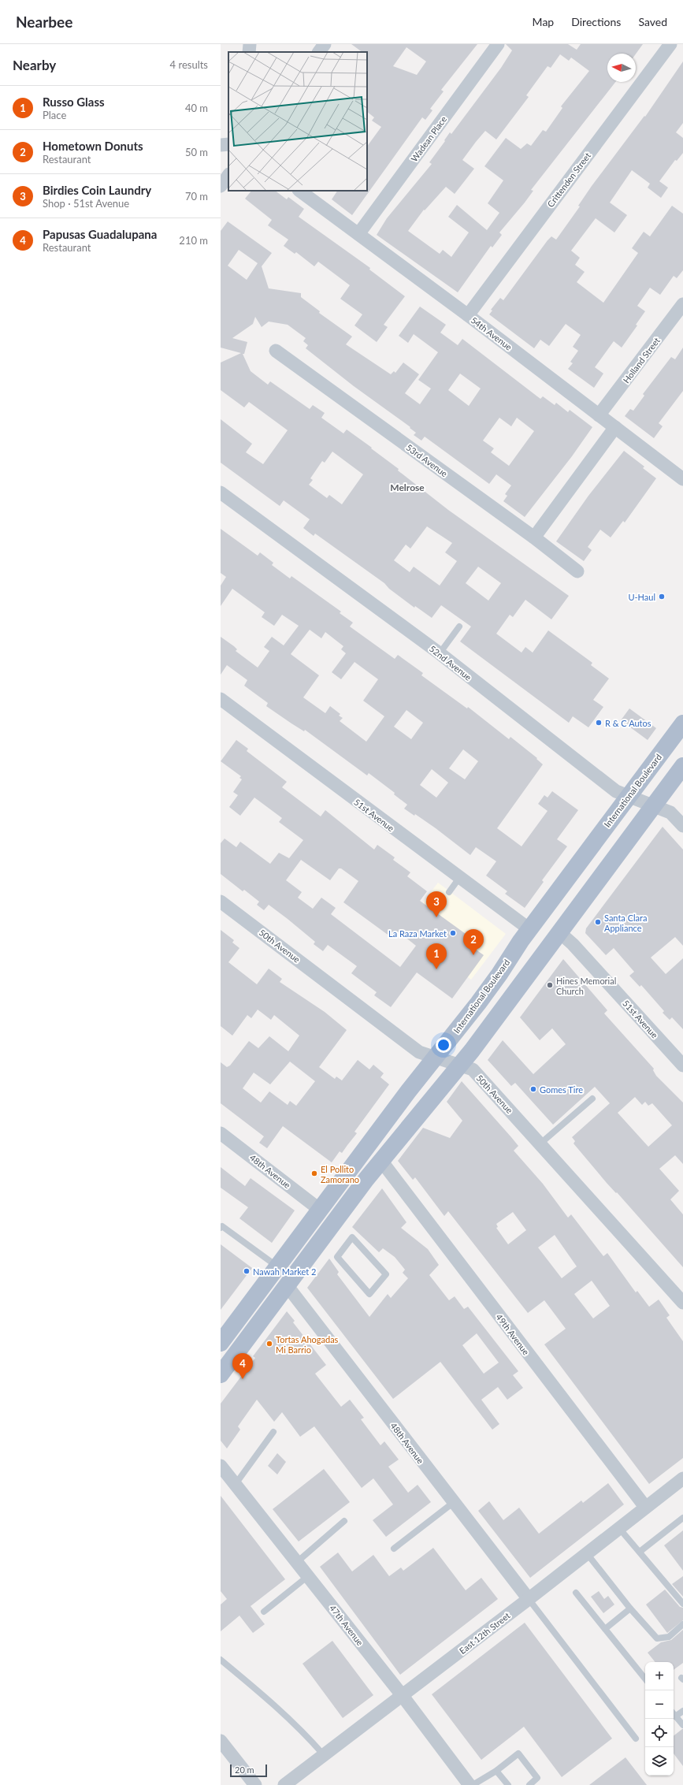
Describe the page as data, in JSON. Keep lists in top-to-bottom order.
{
  "streets": {
    "main road": ["International Boulevard"],
    "street": [
      "Wadean Place",
      "Crittenden Street",
      "54th Avenue",
      "Holland Street",
      "53rd Avenue",
      "52nd Avenue",
      "51st Avenue",
      "50th Avenue",
      "48th Avenue",
      "49th Avenue",
      "47th Avenue",
      "East 12th Street"
    ]
  },
  "crossings": [
    ["Wadean Place", "54th Avenue"],
    ["Crittenden Street", "54th Avenue"],
    ["54th Avenue", "Holland Street"],
    ["52nd Avenue", "International Boulevard"],
    ["International Boulevard", "51st Avenue"],
    ["International Boulevard", "50th Avenue"],
    ["International Boulevard", "48th Avenue"],
    ["48th Avenue", "East 12th Street"],
    ["49th Avenue", "East 12th Street"],
    ["47th Avenue", "East 12th Street"]
  ],
  "districts": ["Melrose"],
  "places": [
    "U-Haul",
    "R & C Autos",
    "Santa Clara Appliance",
    "La Raza Market",
    "Hines Memorial Church",
    "Gomes Tire",
    "El Pollito Zamorano",
    "Nawah Market 2",
    "Tortas Ahogadas Mi Barrio"
  ],
  "scale_bar": "20 m",
  "north": "left",
  "page": {
    "header": "Nearbee",
    "nav": ["Map", "Directions", "Saved"],
    "heading": ["Nearby", "4 results"],
    "list": [
      {
        "mark": "1",
        "name": "Russo Glass",
        "note": "Place",
        "value": "40 m"
      },
      {
        "mark": "2",
        "name": "Hometown Donuts",
        "note": "Restaurant",
        "value": "50 m"
      },
      {
        "mark": "3",
        "name": "Birdies Coin Laundry",
        "note": "Shop · 51st Avenue",
        "value": "70 m"
      },
      {
        "mark": "4",
        "name": "Papusas Guadalupana",
        "note": "Restaurant",
        "value": "210 m"
      }
    ],
    "pins": [
      "3",
      "2",
      "1",
      "4"
    ],
    "map_buttons": ["+", "−"],
    "scale": "20 m"
  }
}
